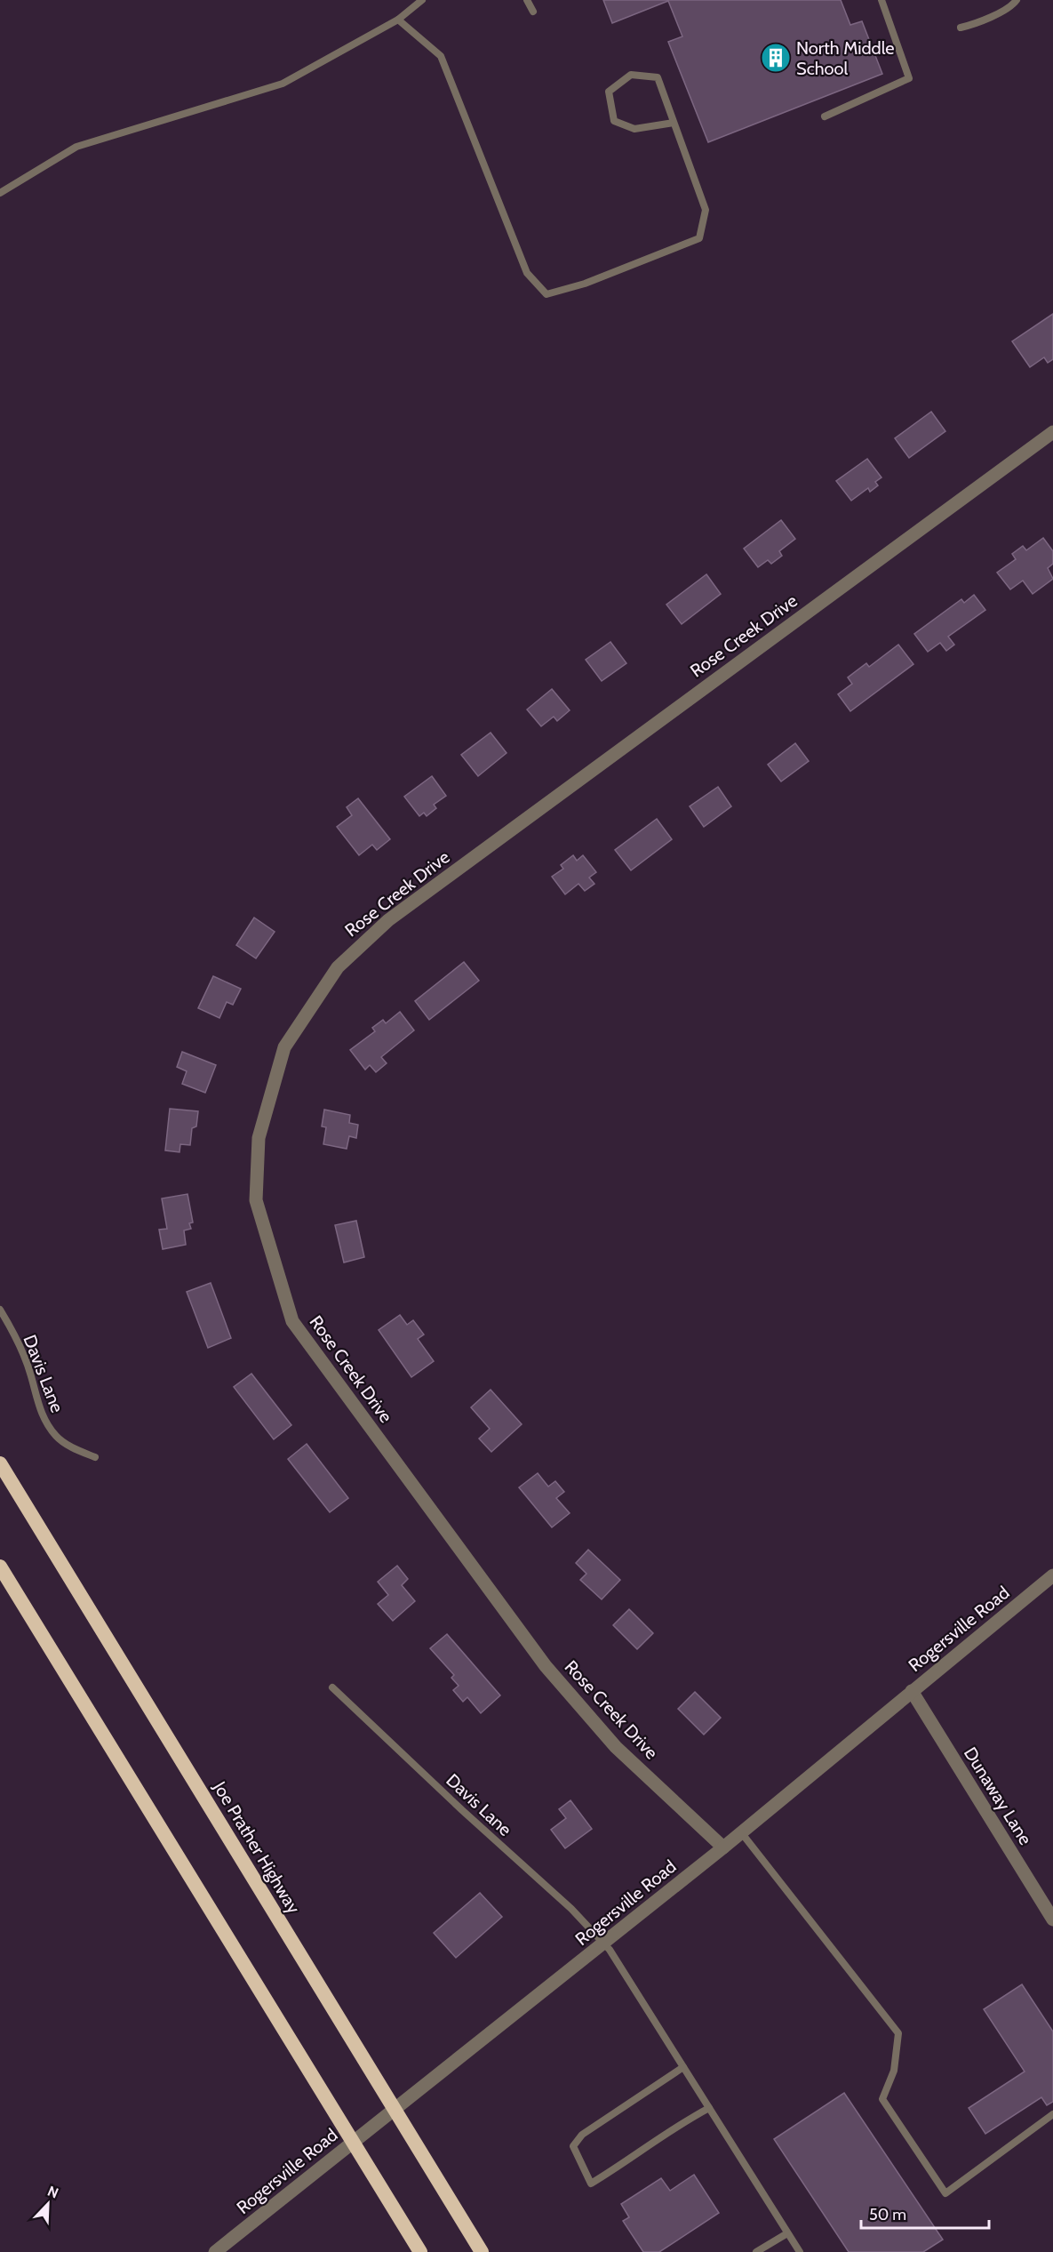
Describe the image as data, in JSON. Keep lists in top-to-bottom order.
{
  "streets": {
    "highway": ["Joe Prather Highway"],
    "street": ["Rose Creek Drive", "Rogersville Road", "Dunaway Lane"],
    "lane": ["Davis Lane"]
  },
  "crossings": [
    ["Rose Creek Drive", "Rogersville Road"],
    ["Davis Lane", "Rogersville Road"],
    ["Rogersville Road", "Dunaway Lane"],
    ["Rogersville Road", "Joe Prather Highway"]
  ],
  "places": {
    "building": ["North Middle School"]
  },
  "scale_bar": "50 m",
  "north": "top right"
}
